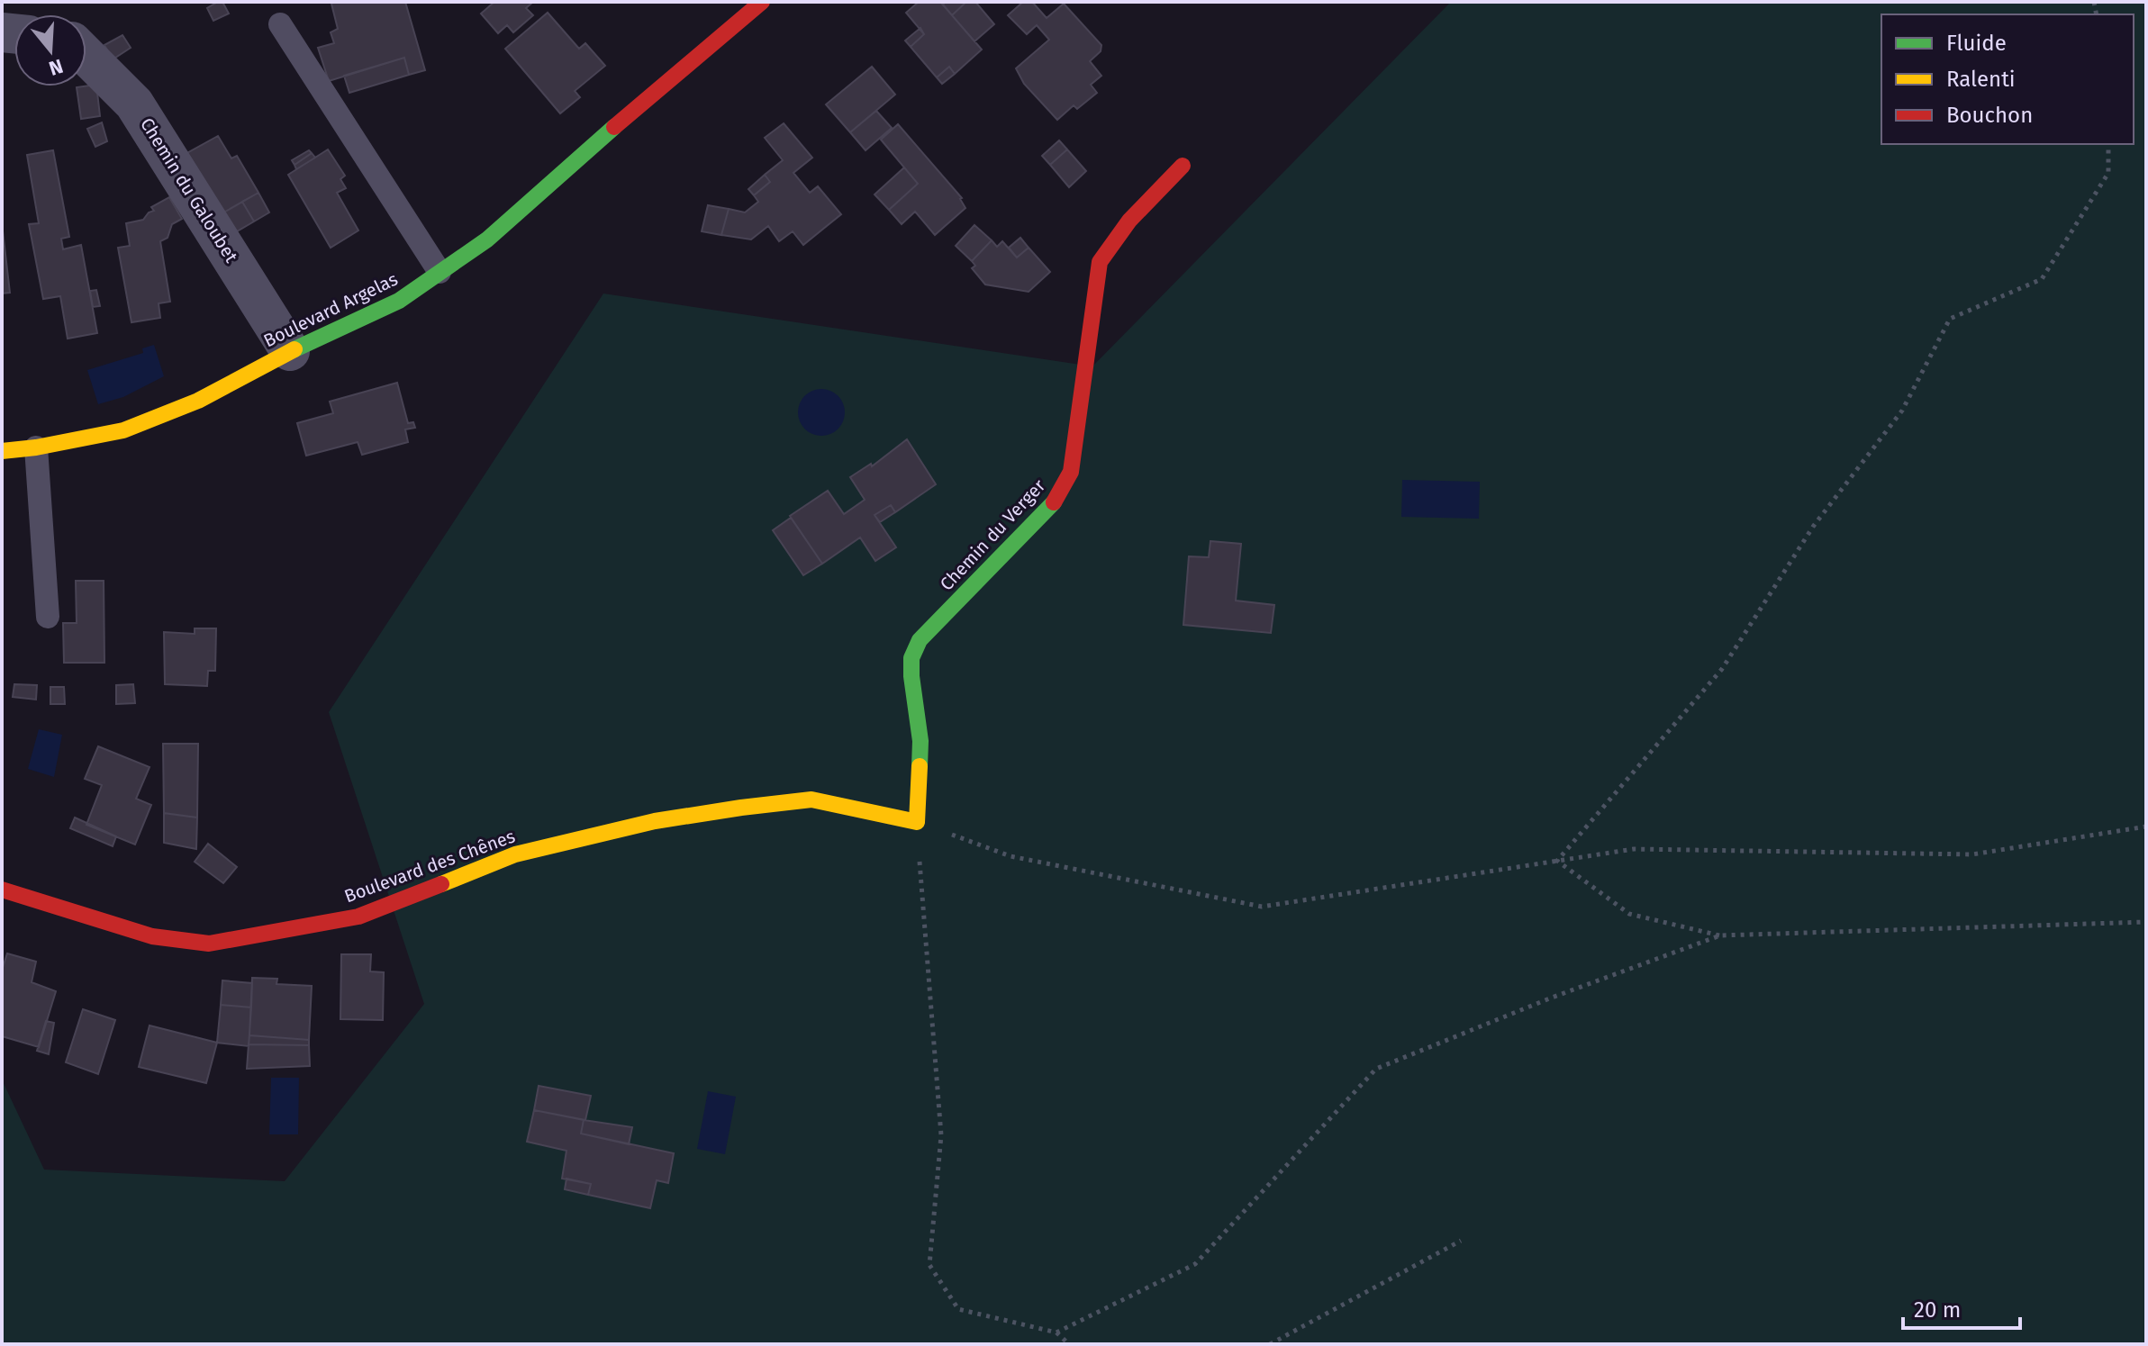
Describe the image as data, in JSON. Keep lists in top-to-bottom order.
{
  "streets": {
    "street": [
      "Chemin du Galoubet",
      "Boulevard Argelas",
      "Chemin du Verger",
      "Boulevard des Chênes"
    ]
  },
  "crossings": [
    ["Chemin du Galoubet", "Boulevard Argelas"],
    ["Chemin du Verger", "Boulevard des Chênes"]
  ],
  "legend": ["Fluide", "Ralenti", "Bouchon"],
  "scale_bar": "20 m",
  "north": "bottom"
}
